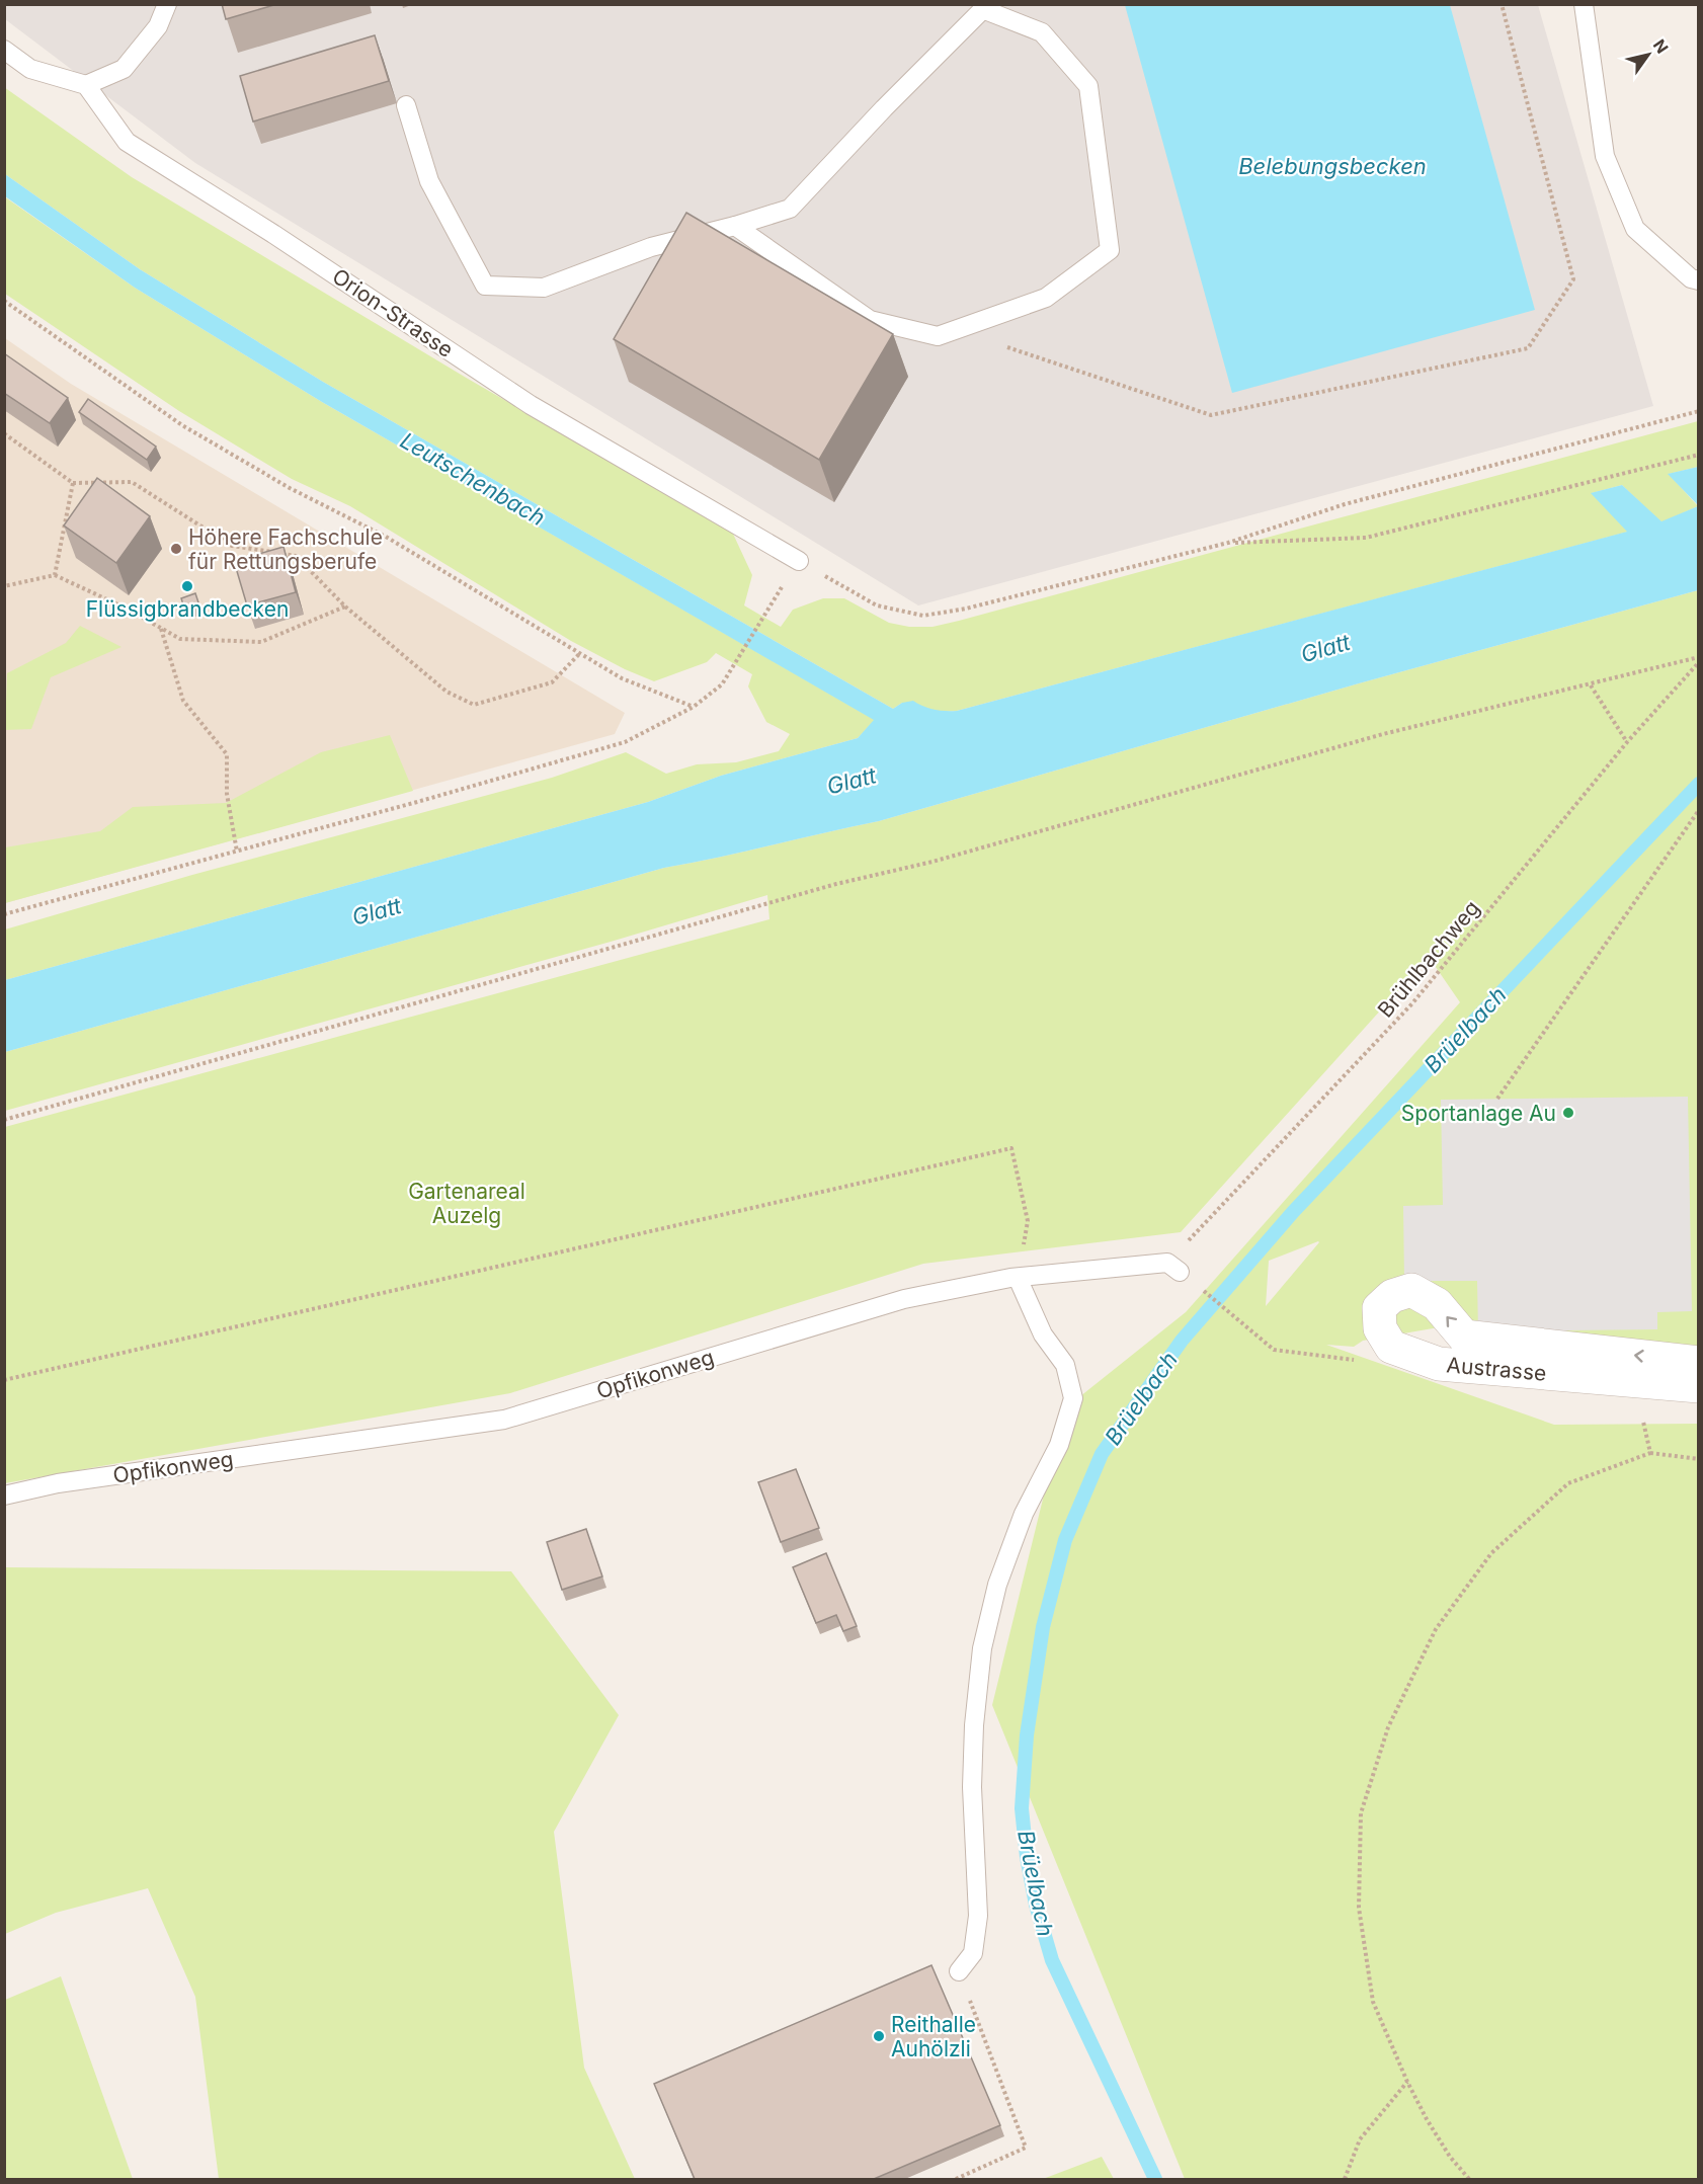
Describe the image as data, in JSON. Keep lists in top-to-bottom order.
{
  "streets": {
    "street": ["Austrasse"],
    "lane": ["Orion-Strasse", "Opfikonweg"],
    "path": ["Brühlbachweg"]
  },
  "crossings": [
    ["Brühlbachweg", "Opfikonweg"]
  ],
  "water": [
    "Belebungsbecken",
    "Leutschenbach",
    "Glatt",
    "Brüelbach"
  ],
  "parks": ["Gartenareal Auzelg"],
  "places": [
    "Höhere Fachschule für Rettungsberufe",
    "Flüssigbrandbecken",
    "Sportanlage Au",
    "Reithalle Auhölzli"
  ],
  "north": "top right"
}
